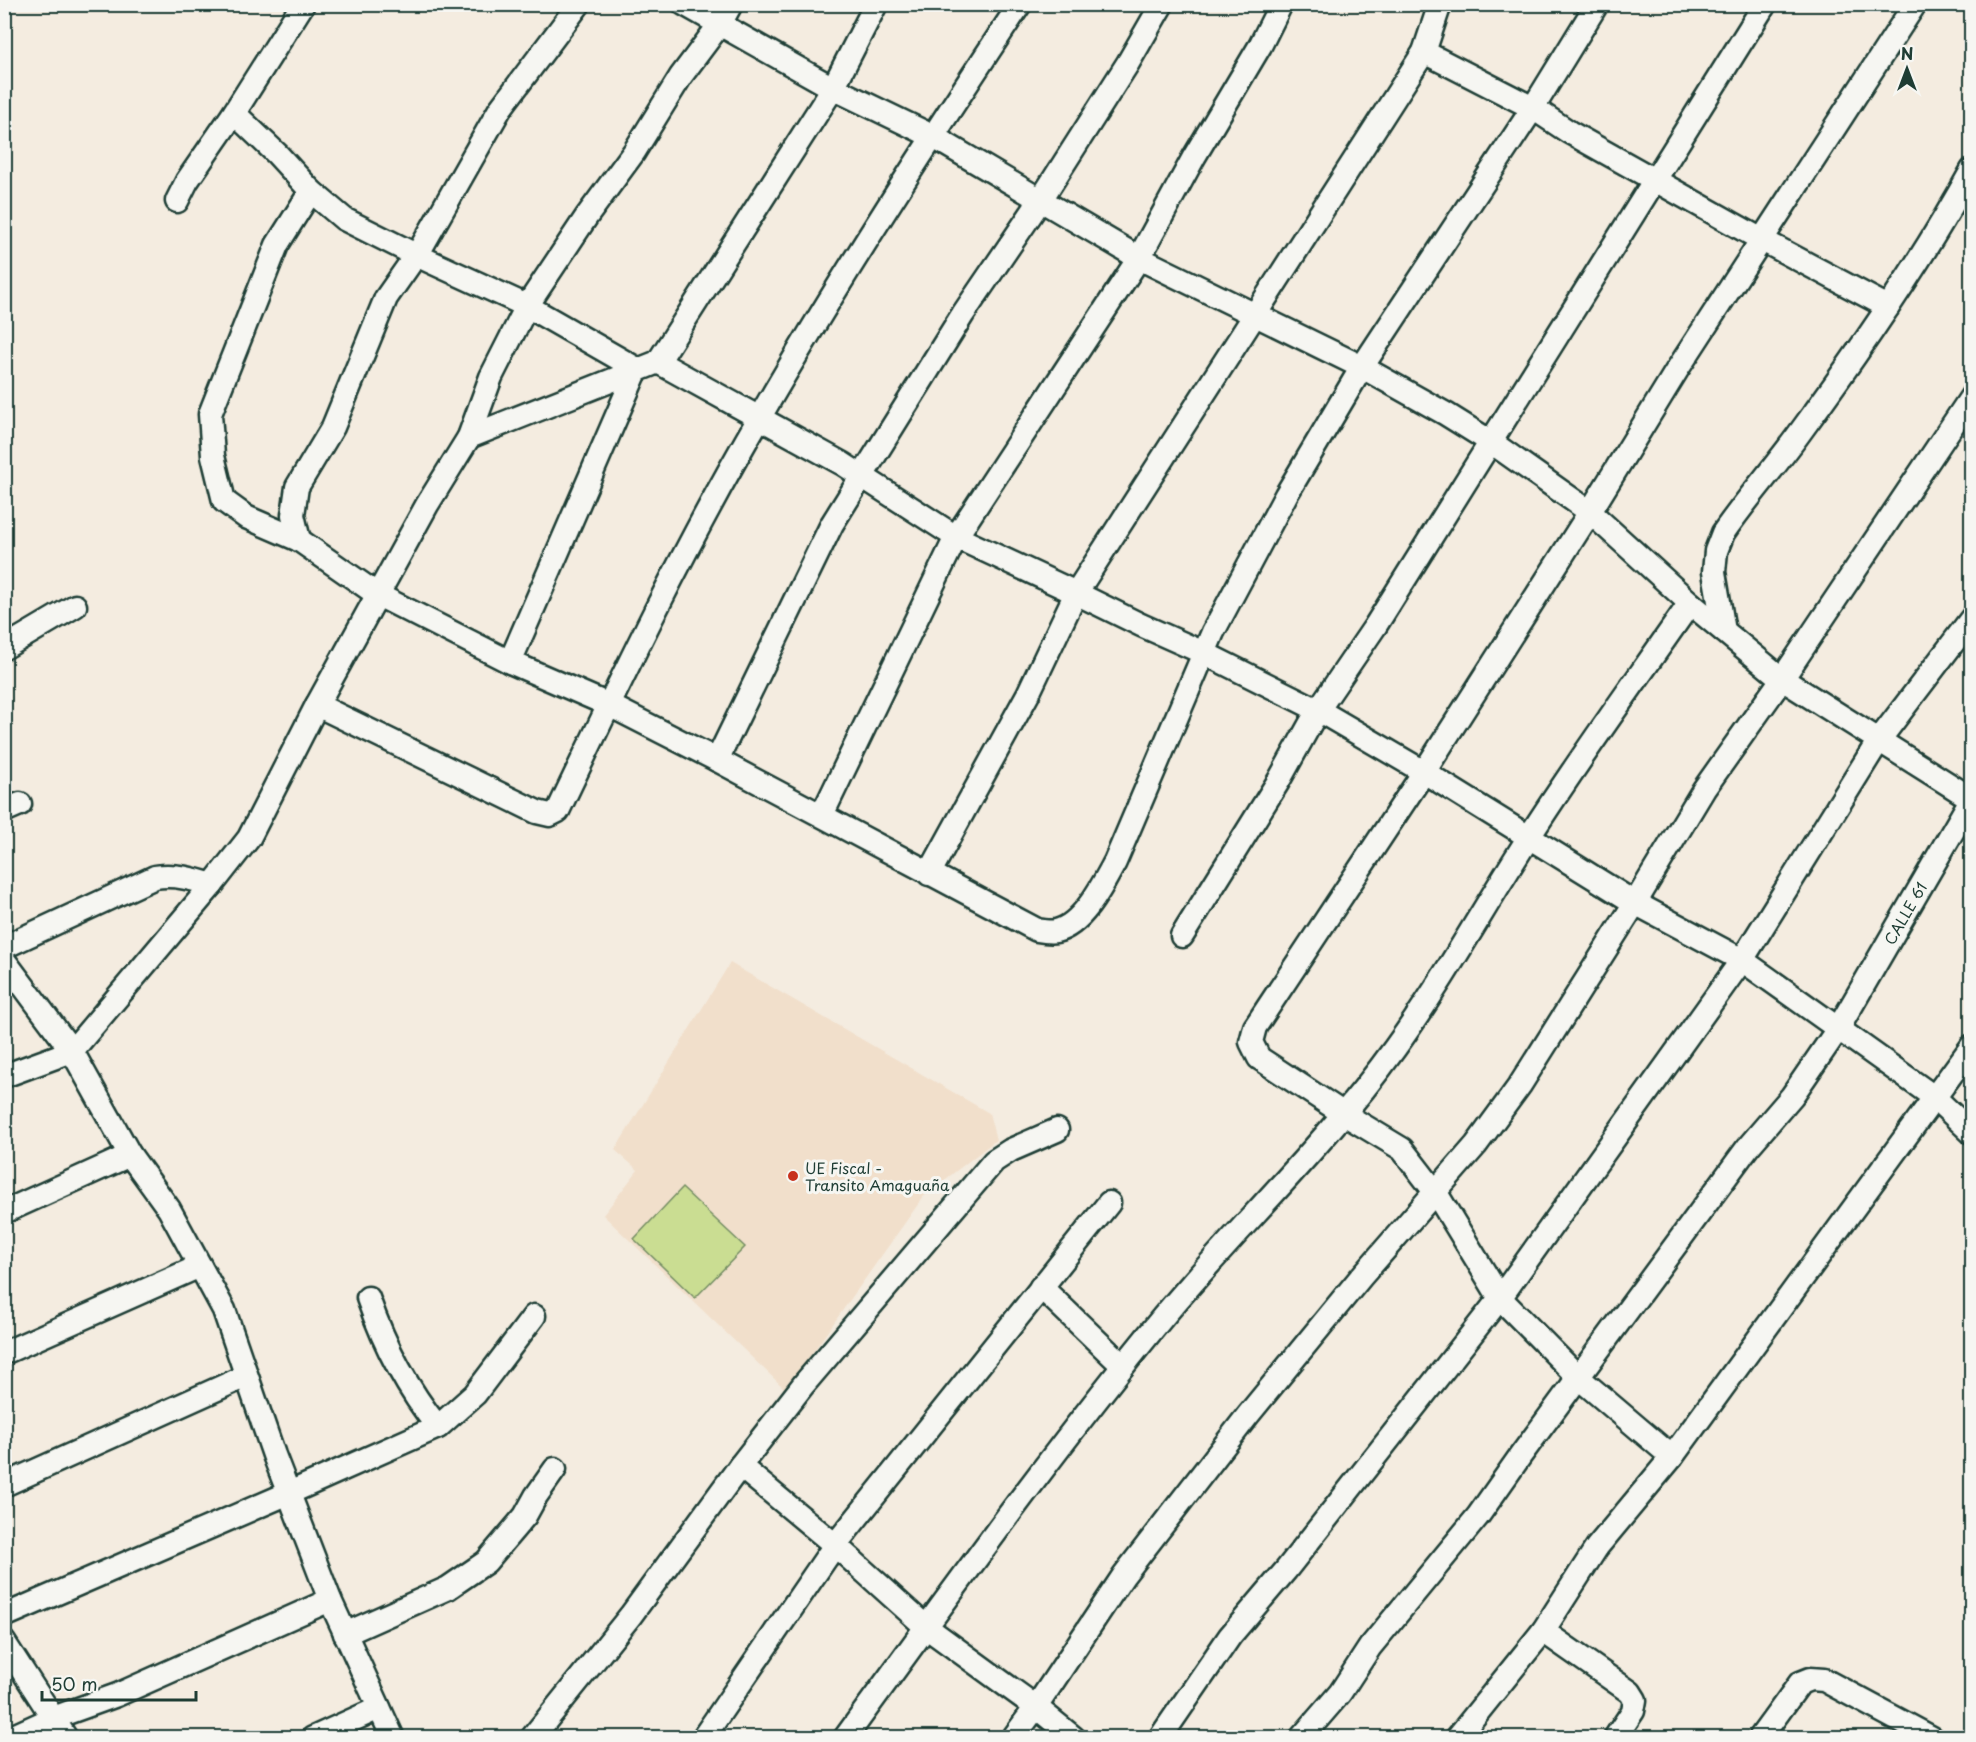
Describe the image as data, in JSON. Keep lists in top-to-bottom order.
{
  "streets": {
    "street": ["CALLE 61"]
  },
  "places": ["UE Fiscal - Transito Amaguaña"],
  "scale_bar": "50 m",
  "north": "top"
}
